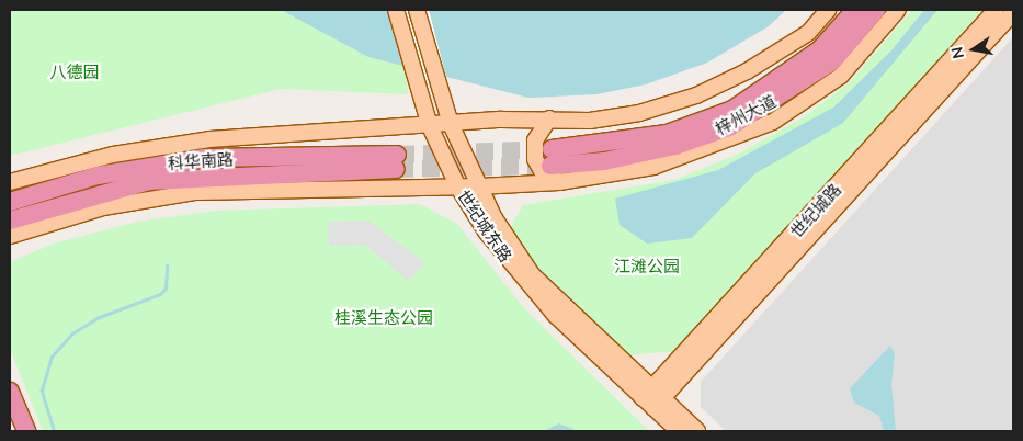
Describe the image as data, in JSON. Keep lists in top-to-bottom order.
{
  "streets": {
    "highway": ["梓州大道", "科华南路"],
    "main road": ["世纪城路", "世纪城东路"]
  },
  "crossings": [
    ["世纪城路", "世纪城东路"]
  ],
  "parks": ["八德园", "江滩公园", "桂溪生态公园"],
  "north": "left"
}
